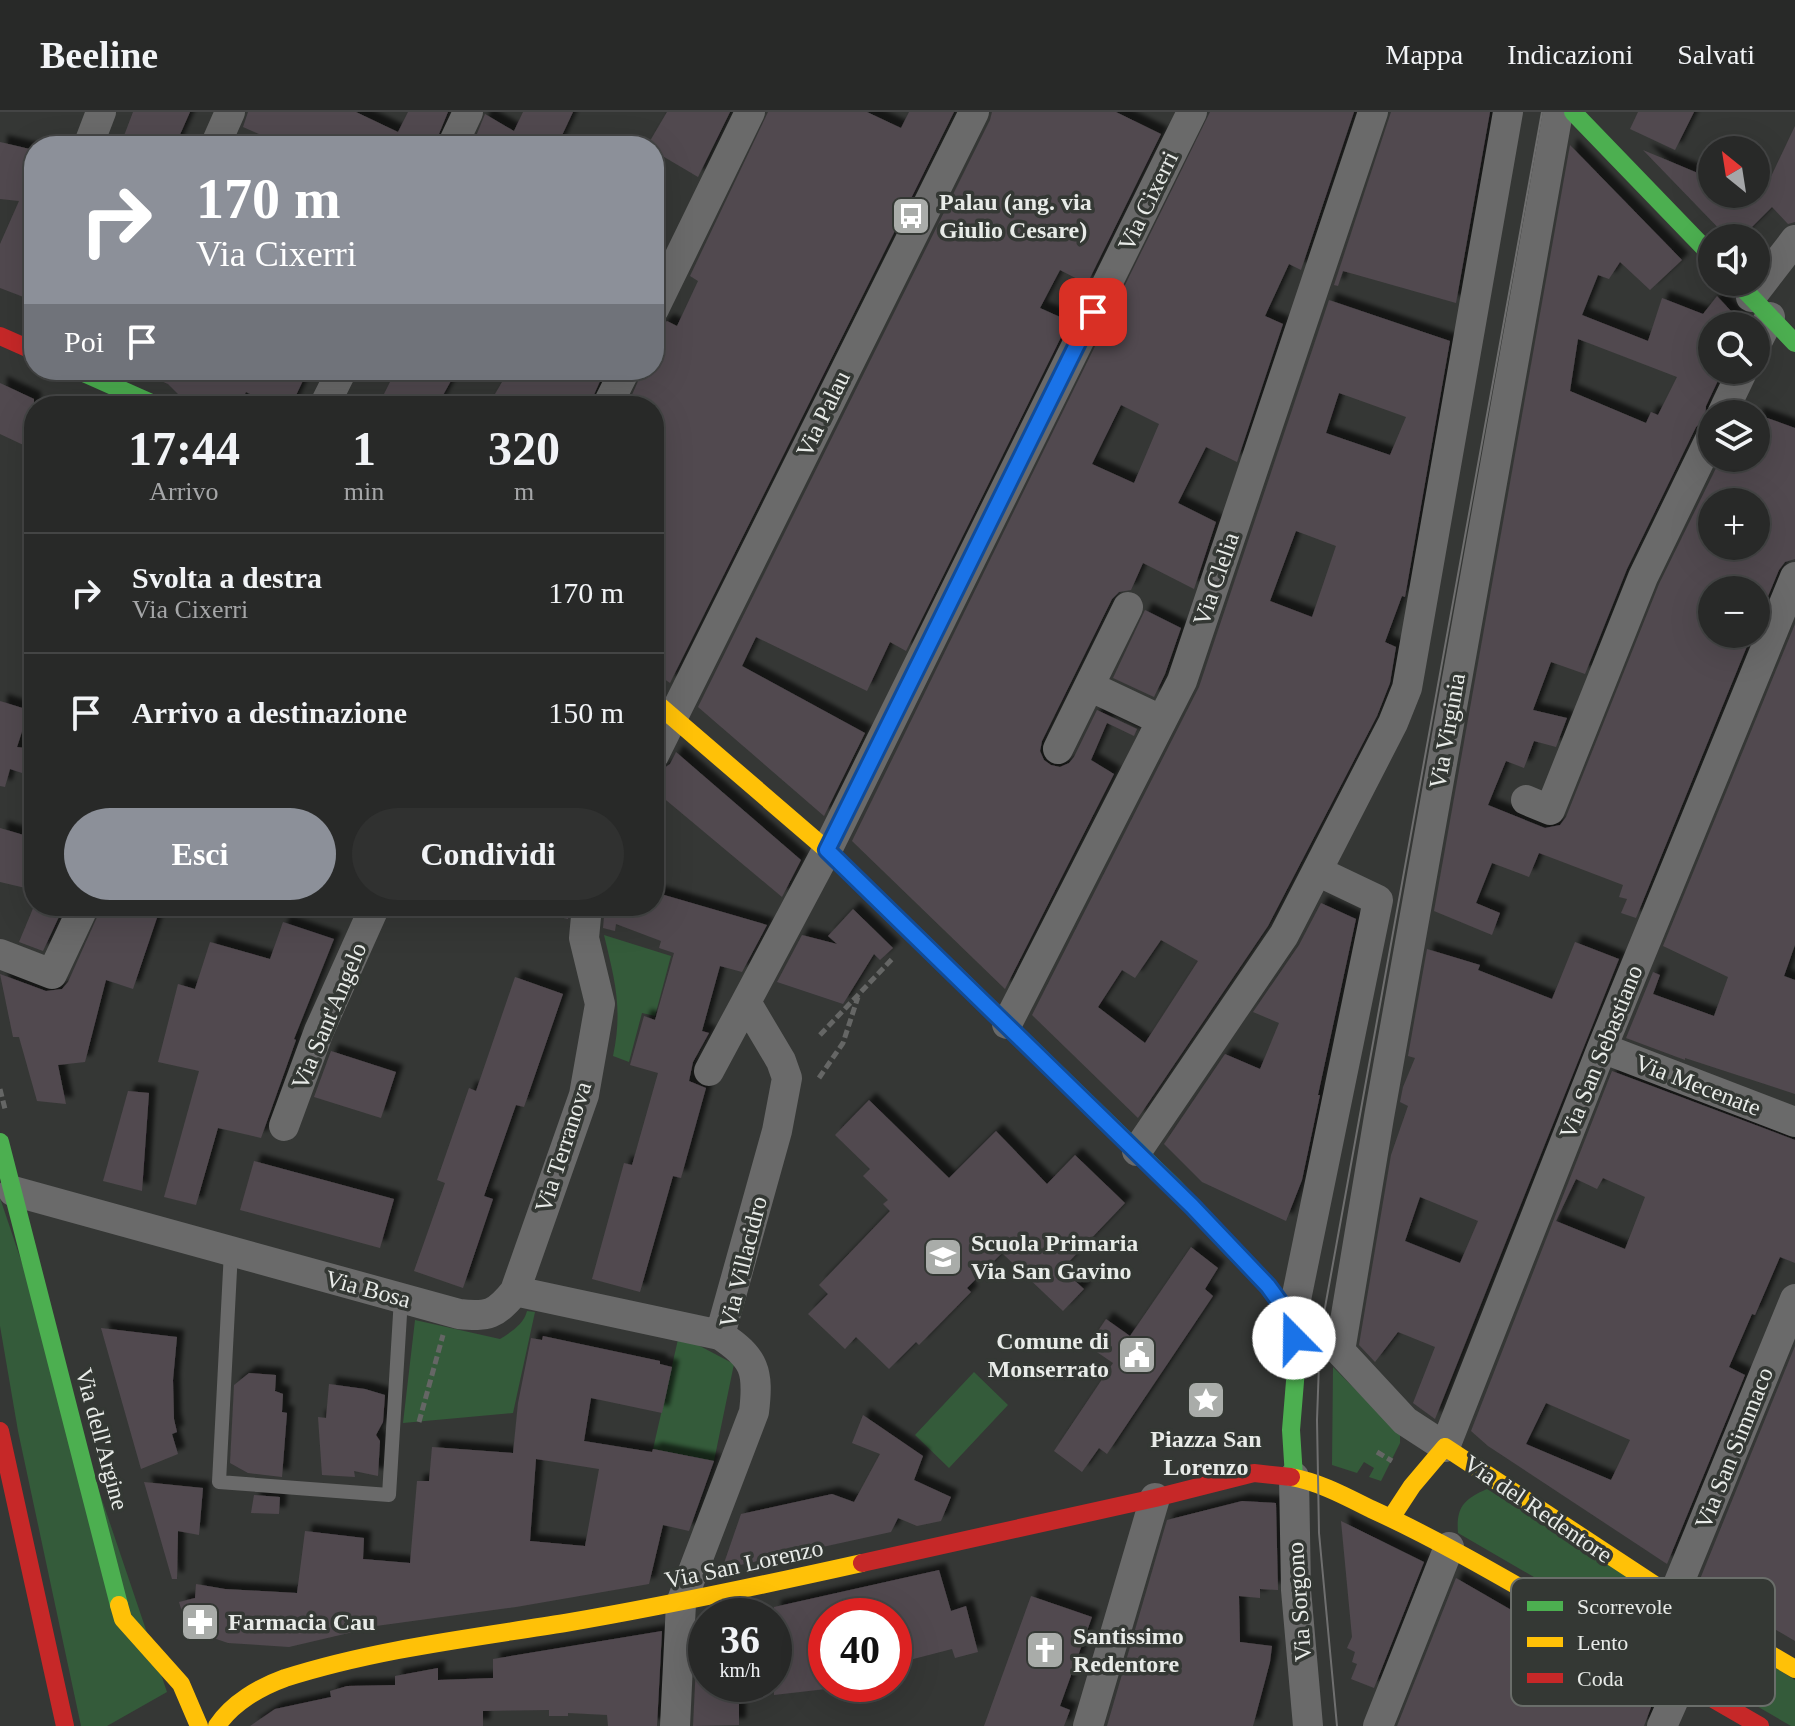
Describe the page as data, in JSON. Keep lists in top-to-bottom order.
{
  "streets": {
    "street": [
      "Via Cixerri",
      "Via Palau",
      "Via Clelia",
      "Via Virginia",
      "Via Sant'Angelo",
      "Via San Sebastiano",
      "Via Mecenate",
      "Via Terranova",
      "Via Villacidro",
      "Via Bosa",
      "Via dell'Argine",
      "Via San Simmaco",
      "Via del Redentore",
      "Via San Lorenzo",
      "Via Sorgono"
    ]
  },
  "crossings": [
    ["Via Virginia", "Via del Redentore"],
    ["Via San Sebastiano", "Via Mecenate"],
    ["Via San Sebastiano", "Via del Redentore"],
    ["Via Terranova", "Via Bosa"],
    ["Via Villacidro", "Via San Lorenzo"],
    ["Via Bosa", "Via dell'Argine"],
    ["Via San Lorenzo", "Via Sorgono"]
  ],
  "places": {
    "bus stop": ["Palau (ang. via Giulio Cesare)"],
    "school or university": ["Scuola Primaria Via San Gavino"],
    "public building": ["Comune di Monserrato"],
    "place": ["Piazza San Lorenzo"],
    "pharmacy": ["Farmacia Cau"],
    "church": ["Santissimo Redentore"]
  },
  "legend": ["Scorrevole", "Lento", "Coda"],
  "north": "top left",
  "page": {
    "header": "Beeline",
    "nav": ["Mappa", "Indicazioni", "Salvati"],
    "map_buttons": ["+", "−"],
    "turn": ["170 m", "Via Cixerri"],
    "then": "Poi",
    "eta": [
      "17:44",
      "Arrivo",
      "1",
      "min",
      "320",
      "m"
    ],
    "list": [
      {
        "name": "Svolta a destra",
        "note": "Via Cixerri",
        "value": "170 m"
      },
      {
        "name": "Arrivo a destinazione",
        "value": "150 m"
      }
    ],
    "buttons": ["Esci", "Condividi"],
    "speed": "36 km/h",
    "limit": "40"
  }
}
